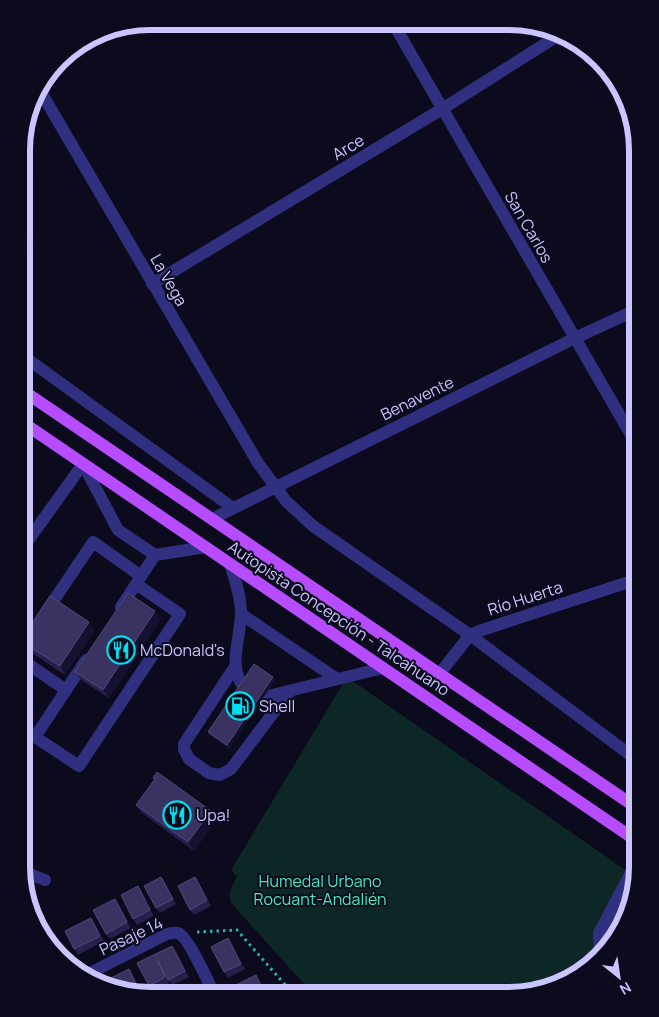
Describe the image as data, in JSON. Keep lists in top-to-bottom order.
{
  "streets": {
    "main road": ["Autopista Concepción - Talcahuano"],
    "street": [
      "Arce",
      "San Carlos",
      "La Vega",
      "Benavente",
      "Río Huerta",
      "Pasaje 14"
    ]
  },
  "crossings": [
    ["Arce", "San Carlos"],
    ["Arce", "La Vega"],
    ["San Carlos", "Benavente"],
    ["La Vega", "Benavente"],
    ["La Vega", "Río Huerta"],
    ["Benavente", "Autopista Concepción - Talcahuano"]
  ],
  "parks": ["Humedal Urbano Rocuant-Andalién"],
  "places": {
    "restaurant": ["McDonald's", "Upa!"],
    "fuel station": ["Shell"]
  },
  "north": "bottom right"
}
